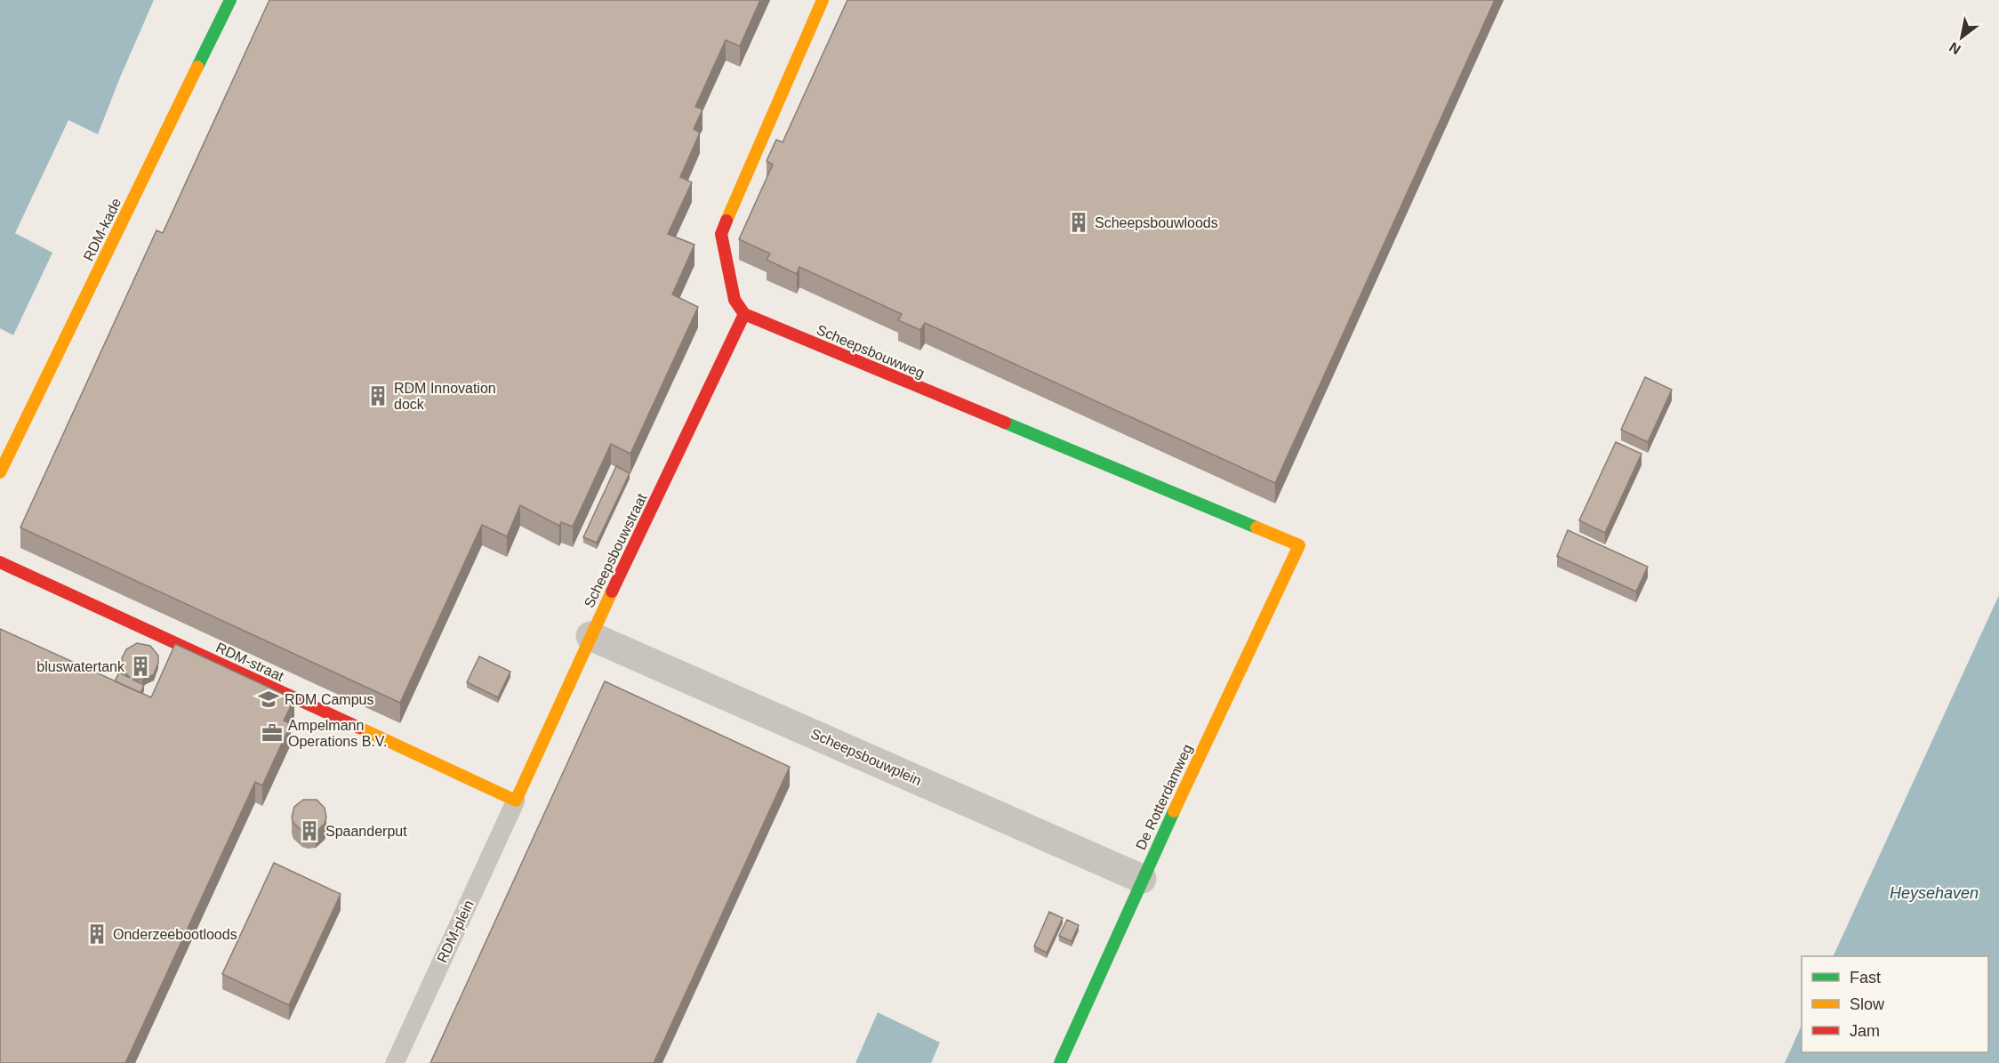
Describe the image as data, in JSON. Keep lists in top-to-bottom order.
{
  "streets": {
    "street": [
      "RDM-kade",
      "Scheepsbouwweg",
      "Scheepsbouwstraat",
      "RDM-straat",
      "Scheepsbouwplein",
      "De Rotterdamweg"
    ],
    "lane": ["RDM-plein"]
  },
  "crossings": [
    ["Scheepsbouwweg", "Scheepsbouwstraat"],
    ["Scheepsbouwweg", "De Rotterdamweg"],
    ["Scheepsbouwstraat", "RDM-straat"],
    ["Scheepsbouwstraat", "Scheepsbouwplein"],
    ["Scheepsbouwstraat", "RDM-plein"],
    ["RDM-straat", "RDM-plein"],
    ["Scheepsbouwplein", "De Rotterdamweg"]
  ],
  "water": ["Heysehaven"],
  "places": {
    "building": [
      "Scheepsbouwloods",
      "RDM Innovation dock",
      "bluswatertank",
      "Spaanderput",
      "Onderzeebootloods"
    ],
    "school or university": ["RDM Campus"],
    "office": ["Ampelmann Operations B.V."]
  },
  "legend": ["Fast", "Slow", "Jam"],
  "north": "bottom left"
}
